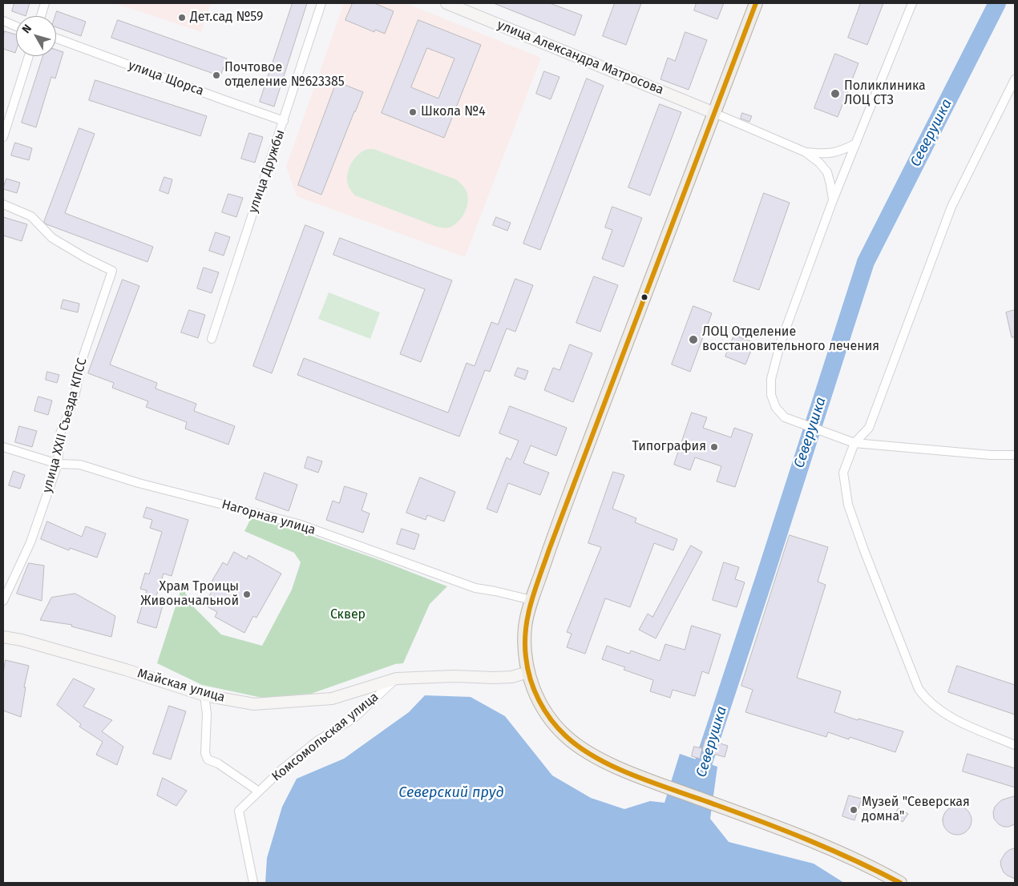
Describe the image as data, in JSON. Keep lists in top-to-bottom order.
{
  "streets": {
    "street": [
      "улица Александра Матросова",
      "улица Щорса",
      "улица Дружбы",
      "улица XXII Съезда КПСС",
      "Нагорная улица",
      "Майская улица",
      "Комсомольская улица"
    ]
  },
  "crossings": [
    ["улица Щорса", "улица Дружбы"],
    ["улица XXII Съезда КПСС", "Нагорная улица"],
    ["Майская улица", "Комсомольская улица"]
  ],
  "water": ["Северушка", "Северский пруд"],
  "parks": ["Сквер"],
  "places": [
    "Дет.сад №59",
    "Почтовое отделение №623385",
    "Поликлиника ЛОЦ СТЗ",
    "Школа №4",
    "ЛОЦ Отделение восстановительного лечения",
    "Типография",
    "Храм Троицы Живоначальной",
    "Музей \"Северская домна\""
  ],
  "north": "top left"
}
